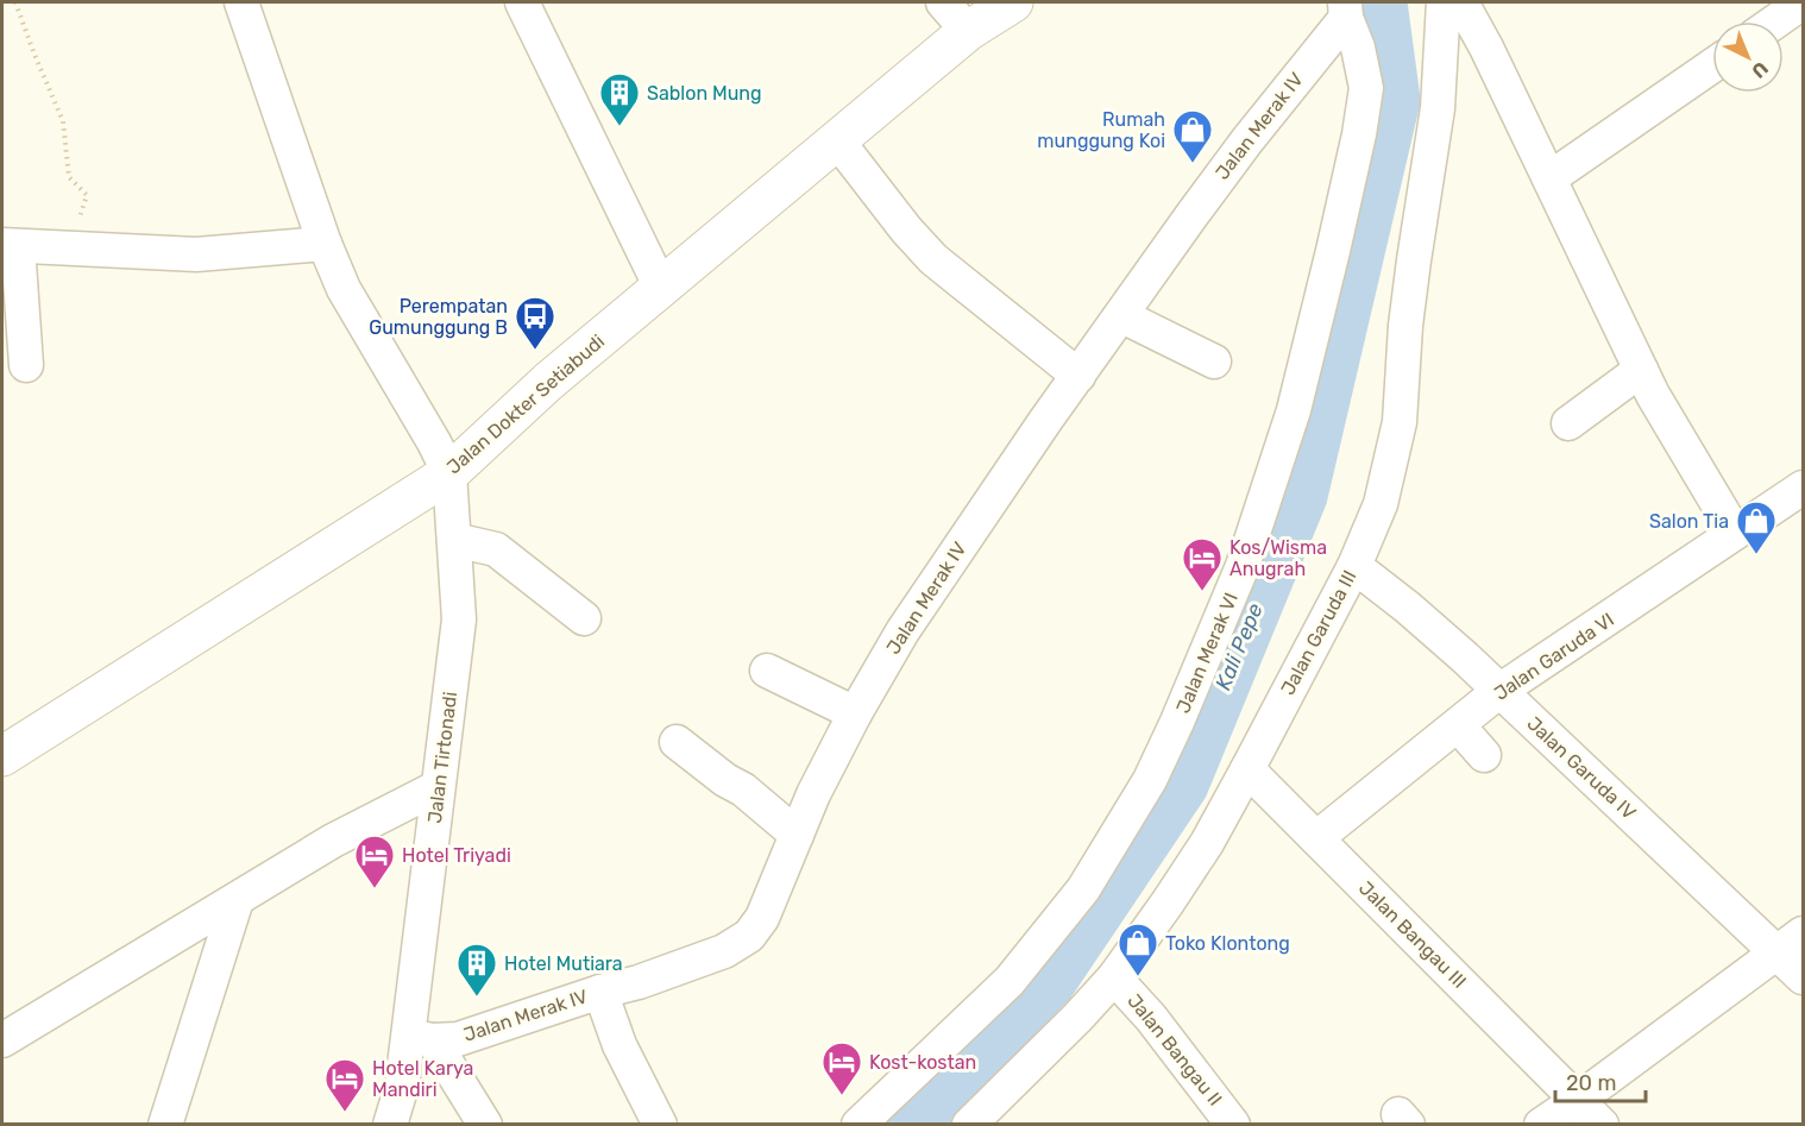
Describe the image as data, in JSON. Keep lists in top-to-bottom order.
{
  "streets": {
    "street": [
      "Jalan Merak IV",
      "Jalan Dokter Setiabudi",
      "Jalan Garuda III",
      "Jalan Merak VI",
      "Jalan Garuda VI",
      "Jalan Tirtonadi",
      "Jalan Garuda IV",
      "Jalan Bangau III",
      "Jalan Bangau II"
    ]
  },
  "crossings": [
    ["Jalan Merak IV", "Jalan Merak VI"],
    ["Jalan Merak IV", "Jalan Tirtonadi"],
    ["Jalan Dokter Setiabudi", "Jalan Tirtonadi"],
    ["Jalan Garuda III", "Jalan Garuda IV"],
    ["Jalan Garuda III", "Jalan Bangau III"],
    ["Jalan Garuda III", "Jalan Bangau II"],
    ["Jalan Garuda VI", "Jalan Garuda IV"],
    ["Jalan Garuda VI", "Jalan Bangau III"]
  ],
  "water": ["Kali Pepe"],
  "places": {
    "building": ["Sablon Mung", "Hotel Mutiara"],
    "shop": ["Rumah munggung Koi", "Salon Tia", "Toko Klontong"],
    "bus stop": ["Perempatan Gumunggung B"],
    "hotel": [
      "Kos/Wisma Anugrah",
      "Hotel Triyadi",
      "Kost-kostan",
      "Hotel Karya Mandiri"
    ]
  },
  "scale_bar": "20 m",
  "north": "bottom right"
}
